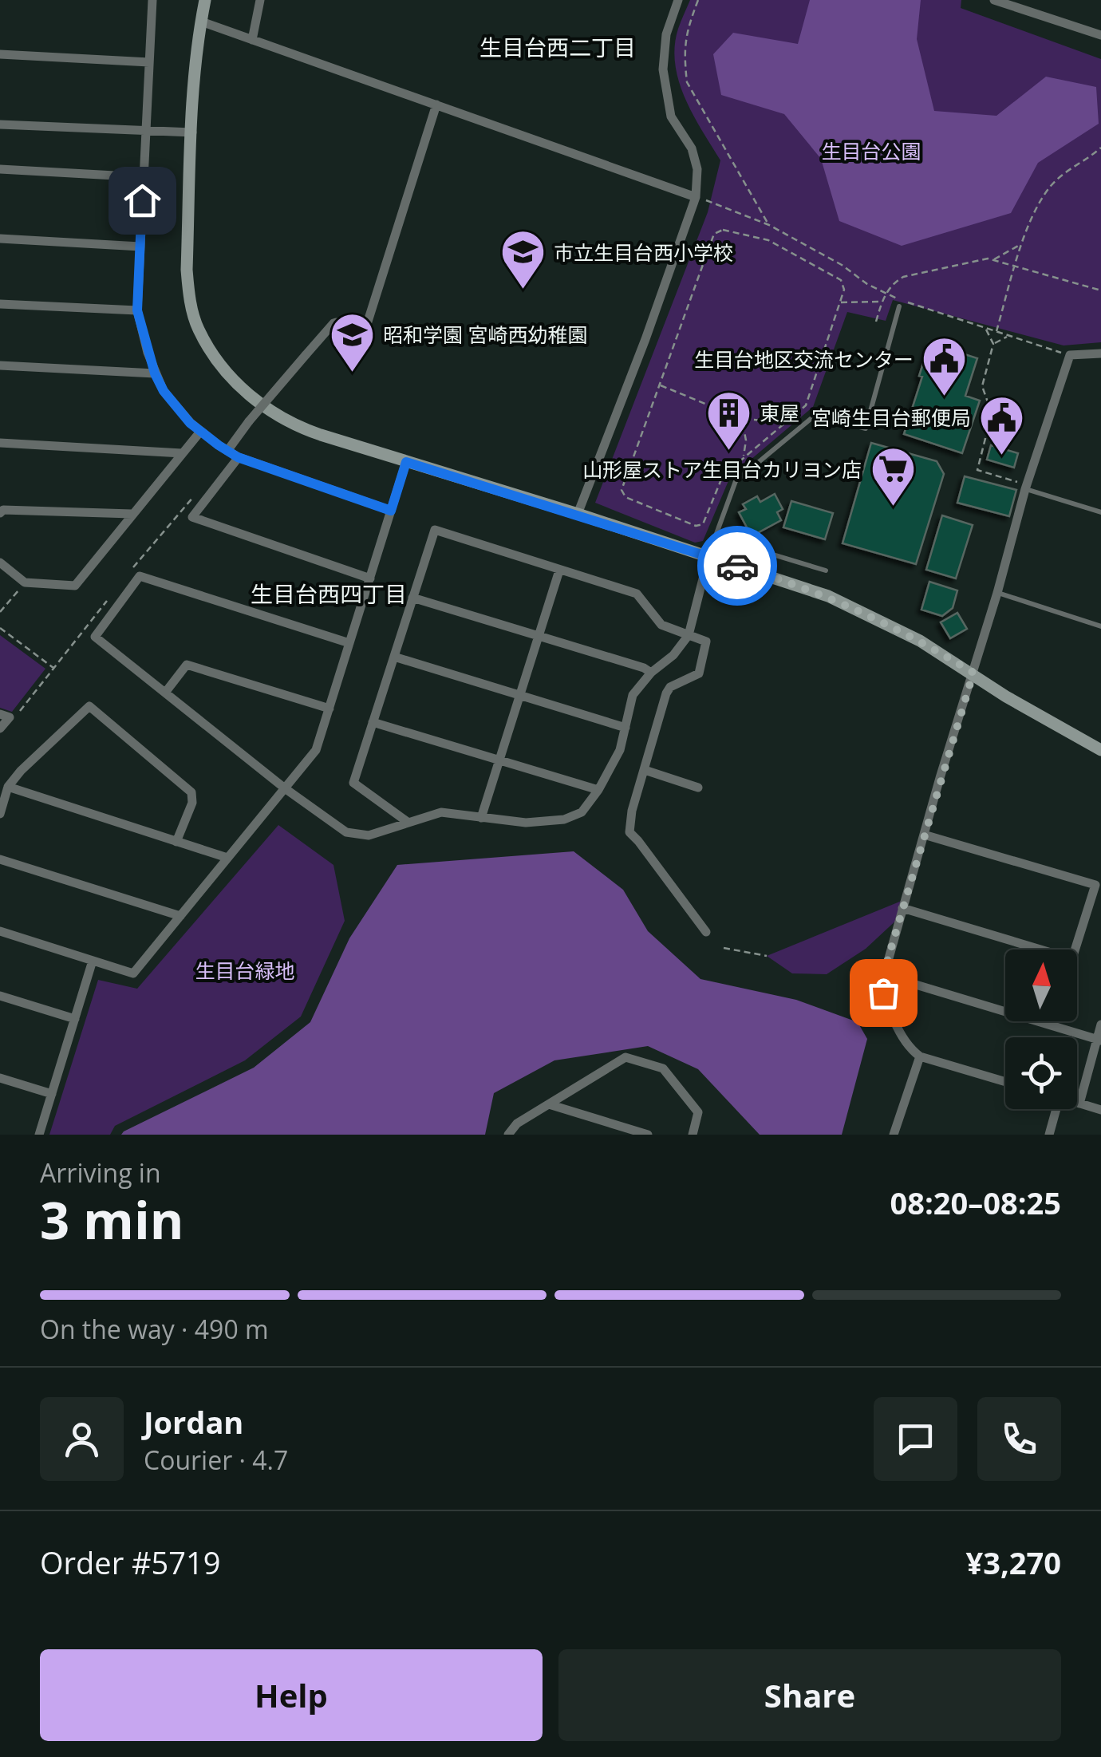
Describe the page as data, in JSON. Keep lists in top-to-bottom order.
{
  "districts": ["生目台西二丁目", "生目台西四丁目"],
  "parks": ["生目台公園", "生目台緑地"],
  "places": {
    "school or university": ["市立生目台西小学校", "昭和学園 宮崎西幼稚園"],
    "public building": ["生目台地区交流センター", "宮崎生目台郵便局"],
    "building": ["東屋"],
    "supermarket": ["山形屋ストア生目台カリヨン店"]
  },
  "north": "top",
  "page": {
    "heading": ["3 min", "Arriving in", "08:20–08:25"],
    "panel": [
      "Jordan",
      "Courier · 4.7",
      "Order #5719",
      "¥3,270"
    ],
    "bar": "On the way · 490 m",
    "buttons": ["Help", "Share"]
  }
}
